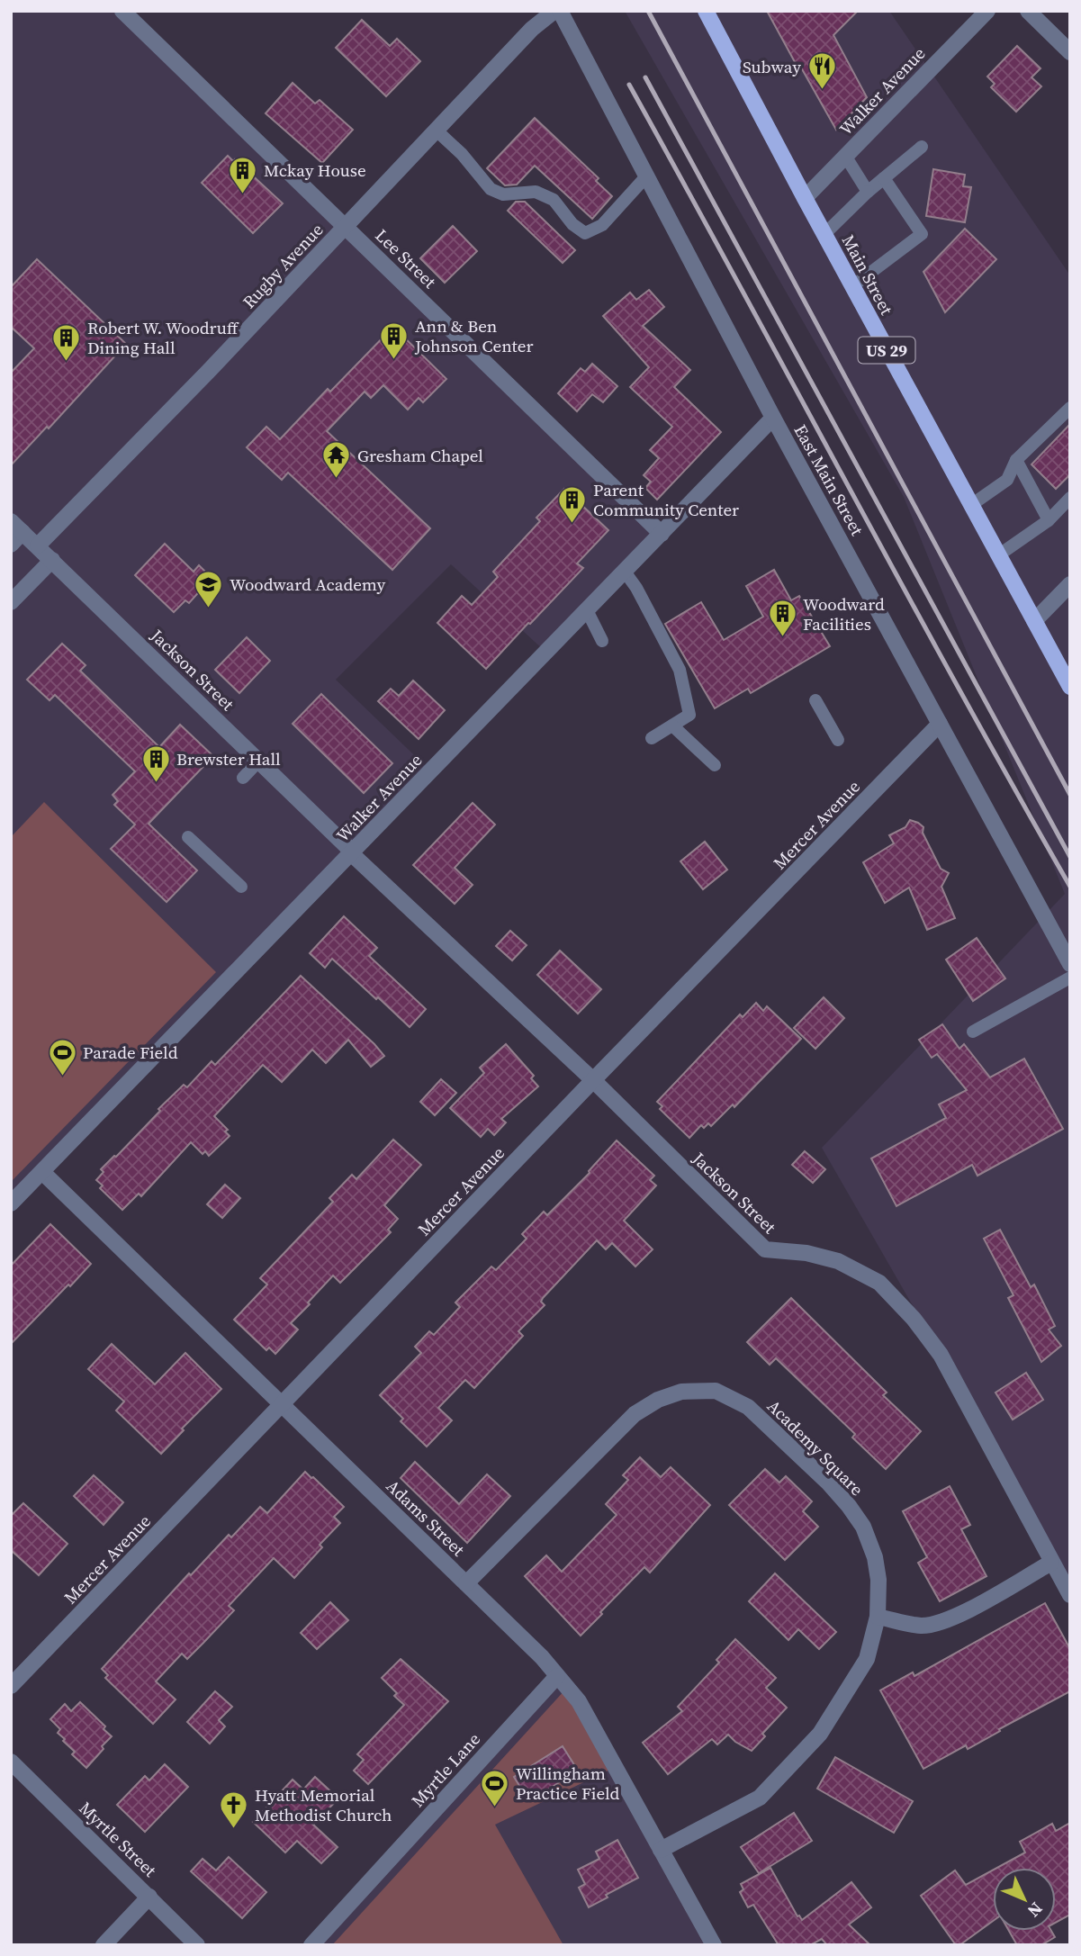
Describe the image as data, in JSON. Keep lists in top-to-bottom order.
{
  "streets": {
    "main road": ["Main Street", "US 29"],
    "street": [
      "Walker Avenue",
      "Lee Street",
      "Rugby Avenue",
      "East Main Street",
      "Jackson Street",
      "Mercer Avenue",
      "Academy Square",
      "Adams Street",
      "Myrtle Lane",
      "Myrtle Street"
    ]
  },
  "crossings": [
    ["Walker Avenue", "Lee Street"],
    ["Walker Avenue", "Main Street"],
    ["Walker Avenue", "East Main Street"],
    ["Walker Avenue", "Jackson Street"],
    ["Walker Avenue", "Adams Street"],
    ["Lee Street", "Rugby Avenue"],
    ["Rugby Avenue", "Jackson Street"],
    ["East Main Street", "Mercer Avenue"],
    ["Jackson Street", "Mercer Avenue"],
    ["Mercer Avenue", "Adams Street"],
    ["Academy Square", "Adams Street"],
    ["Adams Street", "Myrtle Lane"]
  ],
  "places": {
    "restaurant": ["Subway"],
    "building": [
      "Mckay House",
      "Ann & Ben Johnson Center",
      "Robert W. Woodruff Dining Hall",
      "Parent Community Center",
      "Woodward Facilities",
      "Brewster Hall"
    ],
    "temple": ["Gresham Chapel"],
    "school or university": ["Woodward Academy"],
    "sports": ["Parade Field", "Willingham Practice Field"],
    "church": ["Hyatt Memorial Methodist Church"]
  },
  "north": "bottom right"
}
